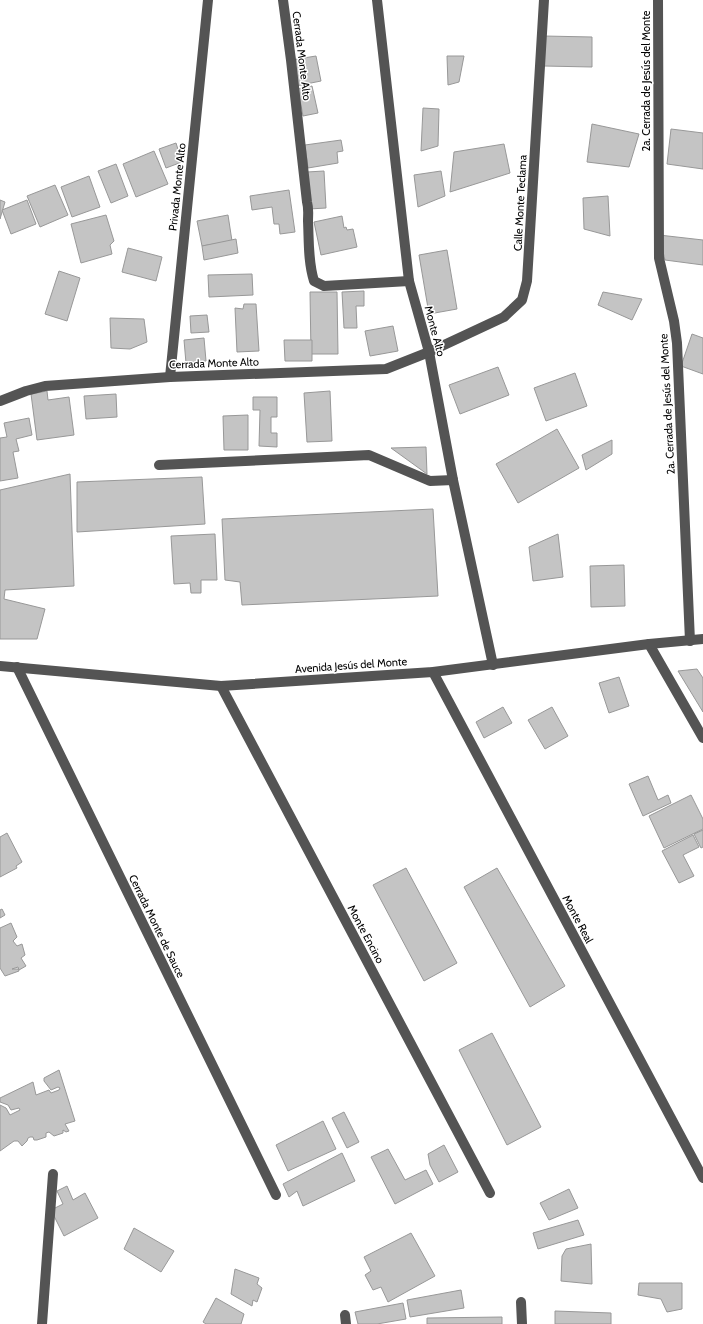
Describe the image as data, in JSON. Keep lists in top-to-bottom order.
{
  "streets": {
    "street": [
      "Cerrada Monte Alto",
      "2a. Cerrada de Jesús del Monte",
      "Privada Monte Alto",
      "Calle Monte Teclama",
      "Monte Alto",
      "Avenida Jesús del Monte",
      "Monte Real",
      "Cerrada Monte de Sauce",
      "Monte Encino"
    ]
  },
  "crossings": [
    ["Cerrada Monte Alto", "Privada Monte Alto"],
    ["Cerrada Monte Alto", "Calle Monte Teclama"],
    ["Cerrada Monte Alto", "Monte Alto"],
    ["2a. Cerrada de Jesús del Monte", "Avenida Jesús del Monte"],
    ["Calle Monte Teclama", "Monte Alto"],
    ["Monte Alto", "Avenida Jesús del Monte"],
    ["Avenida Jesús del Monte", "Monte Real"],
    ["Avenida Jesús del Monte", "Cerrada Monte de Sauce"],
    ["Avenida Jesús del Monte", "Monte Encino"]
  ]
}
